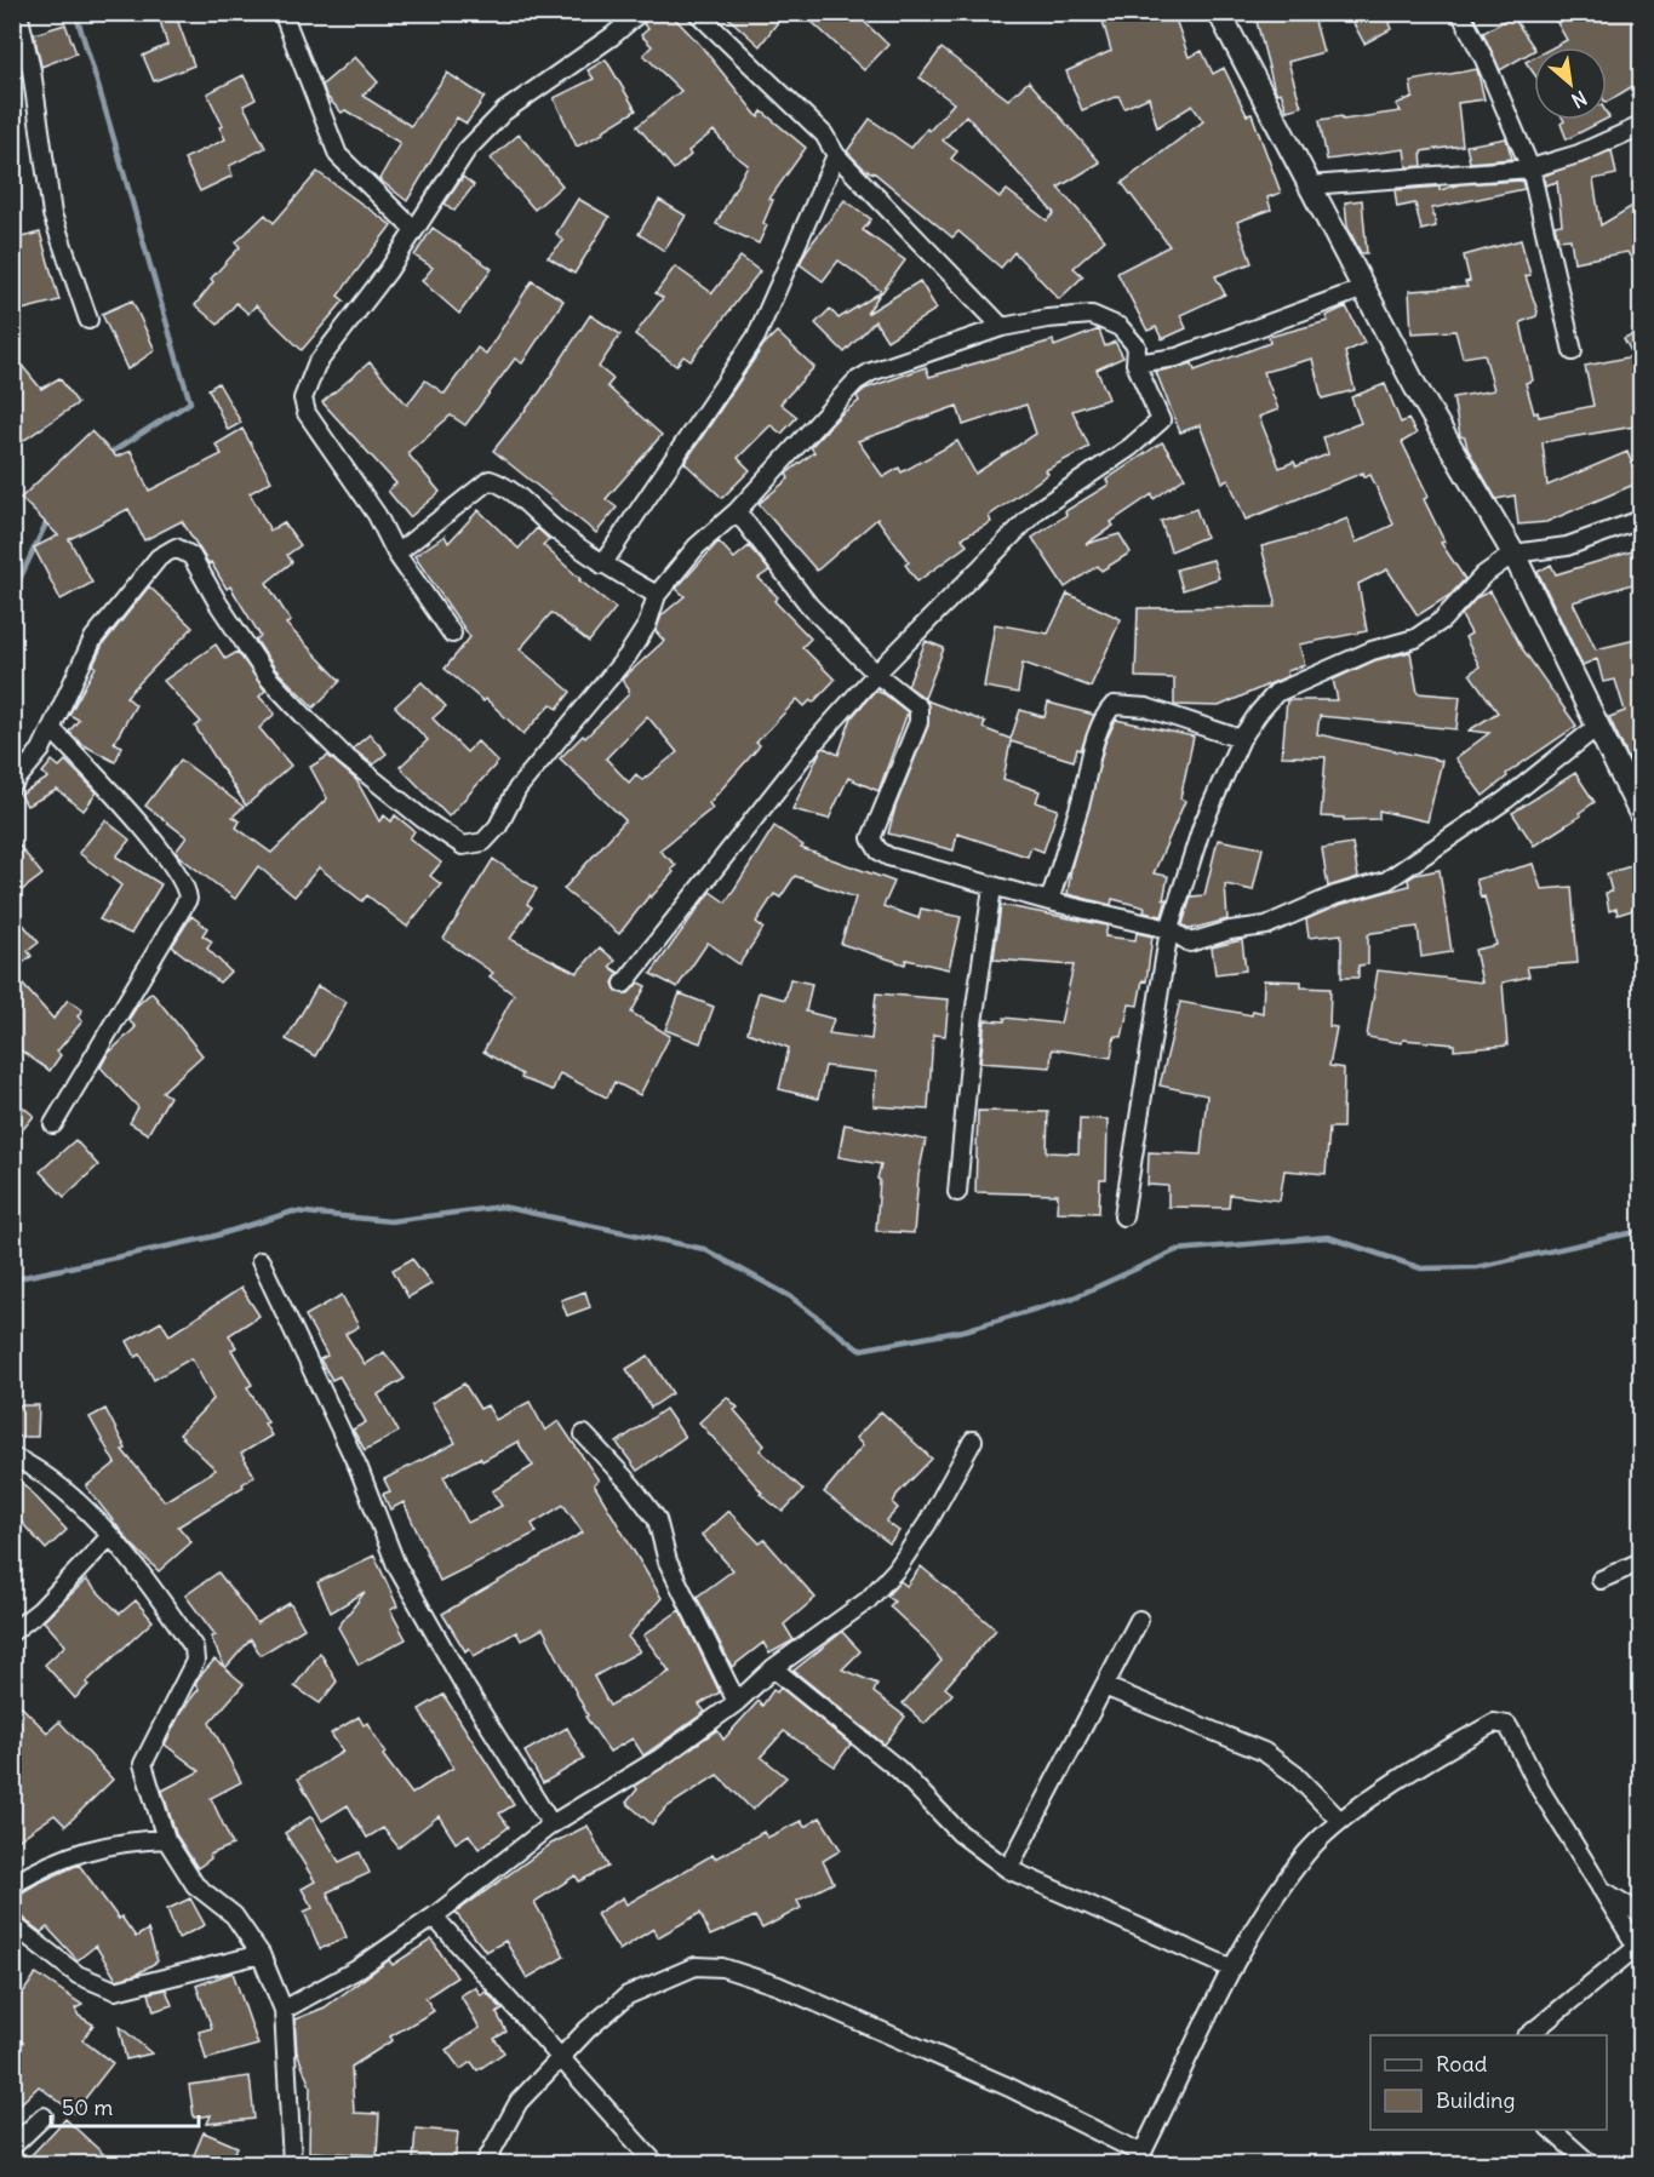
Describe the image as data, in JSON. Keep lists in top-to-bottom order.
{
  "legend": ["Road", "Building"],
  "scale_bar": "50 m",
  "north": "bottom right"
}
